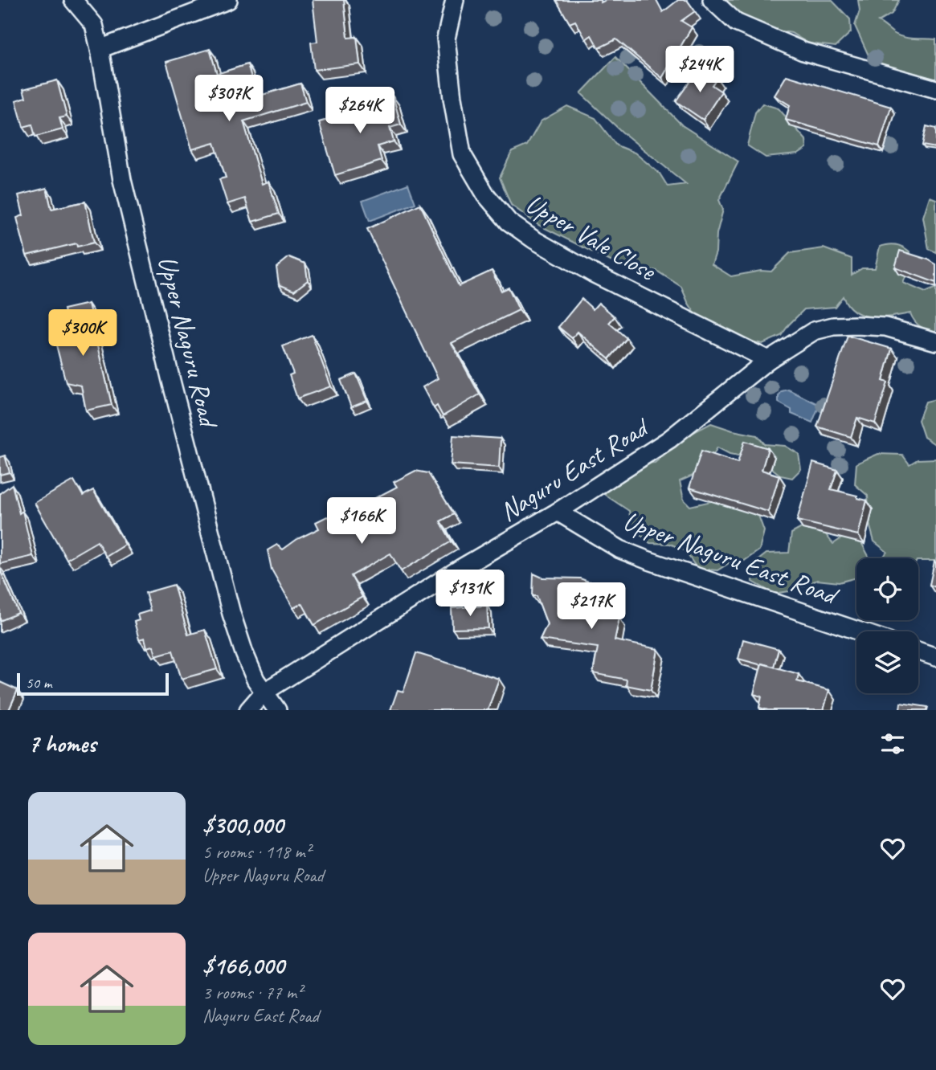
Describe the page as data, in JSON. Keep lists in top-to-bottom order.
{
  "streets": {
    "street": [
      "Upper Vale Close",
      "Upper Naguru Road",
      "Naguru East Road",
      "Upper Naguru East Road"
    ]
  },
  "crossings": [
    ["Upper Vale Close", "Naguru East Road"],
    ["Upper Naguru Road", "Naguru East Road"],
    ["Naguru East Road", "Upper Naguru East Road"]
  ],
  "scale_bar": "50 m",
  "page": {
    "price": [
      "$244K",
      "$307K",
      "$264K",
      "$300K",
      "$166K",
      "$131K",
      "$217K"
    ],
    "scale": "50 m",
    "heading": "7 homes",
    "list": [
      {
        "name": "$300,000",
        "note": "5 rooms · 118 m² · Upper Naguru Road"
      },
      {
        "name": "$166,000",
        "note": "3 rooms · 77 m² · Naguru East Road"
      }
    ]
  }
}
